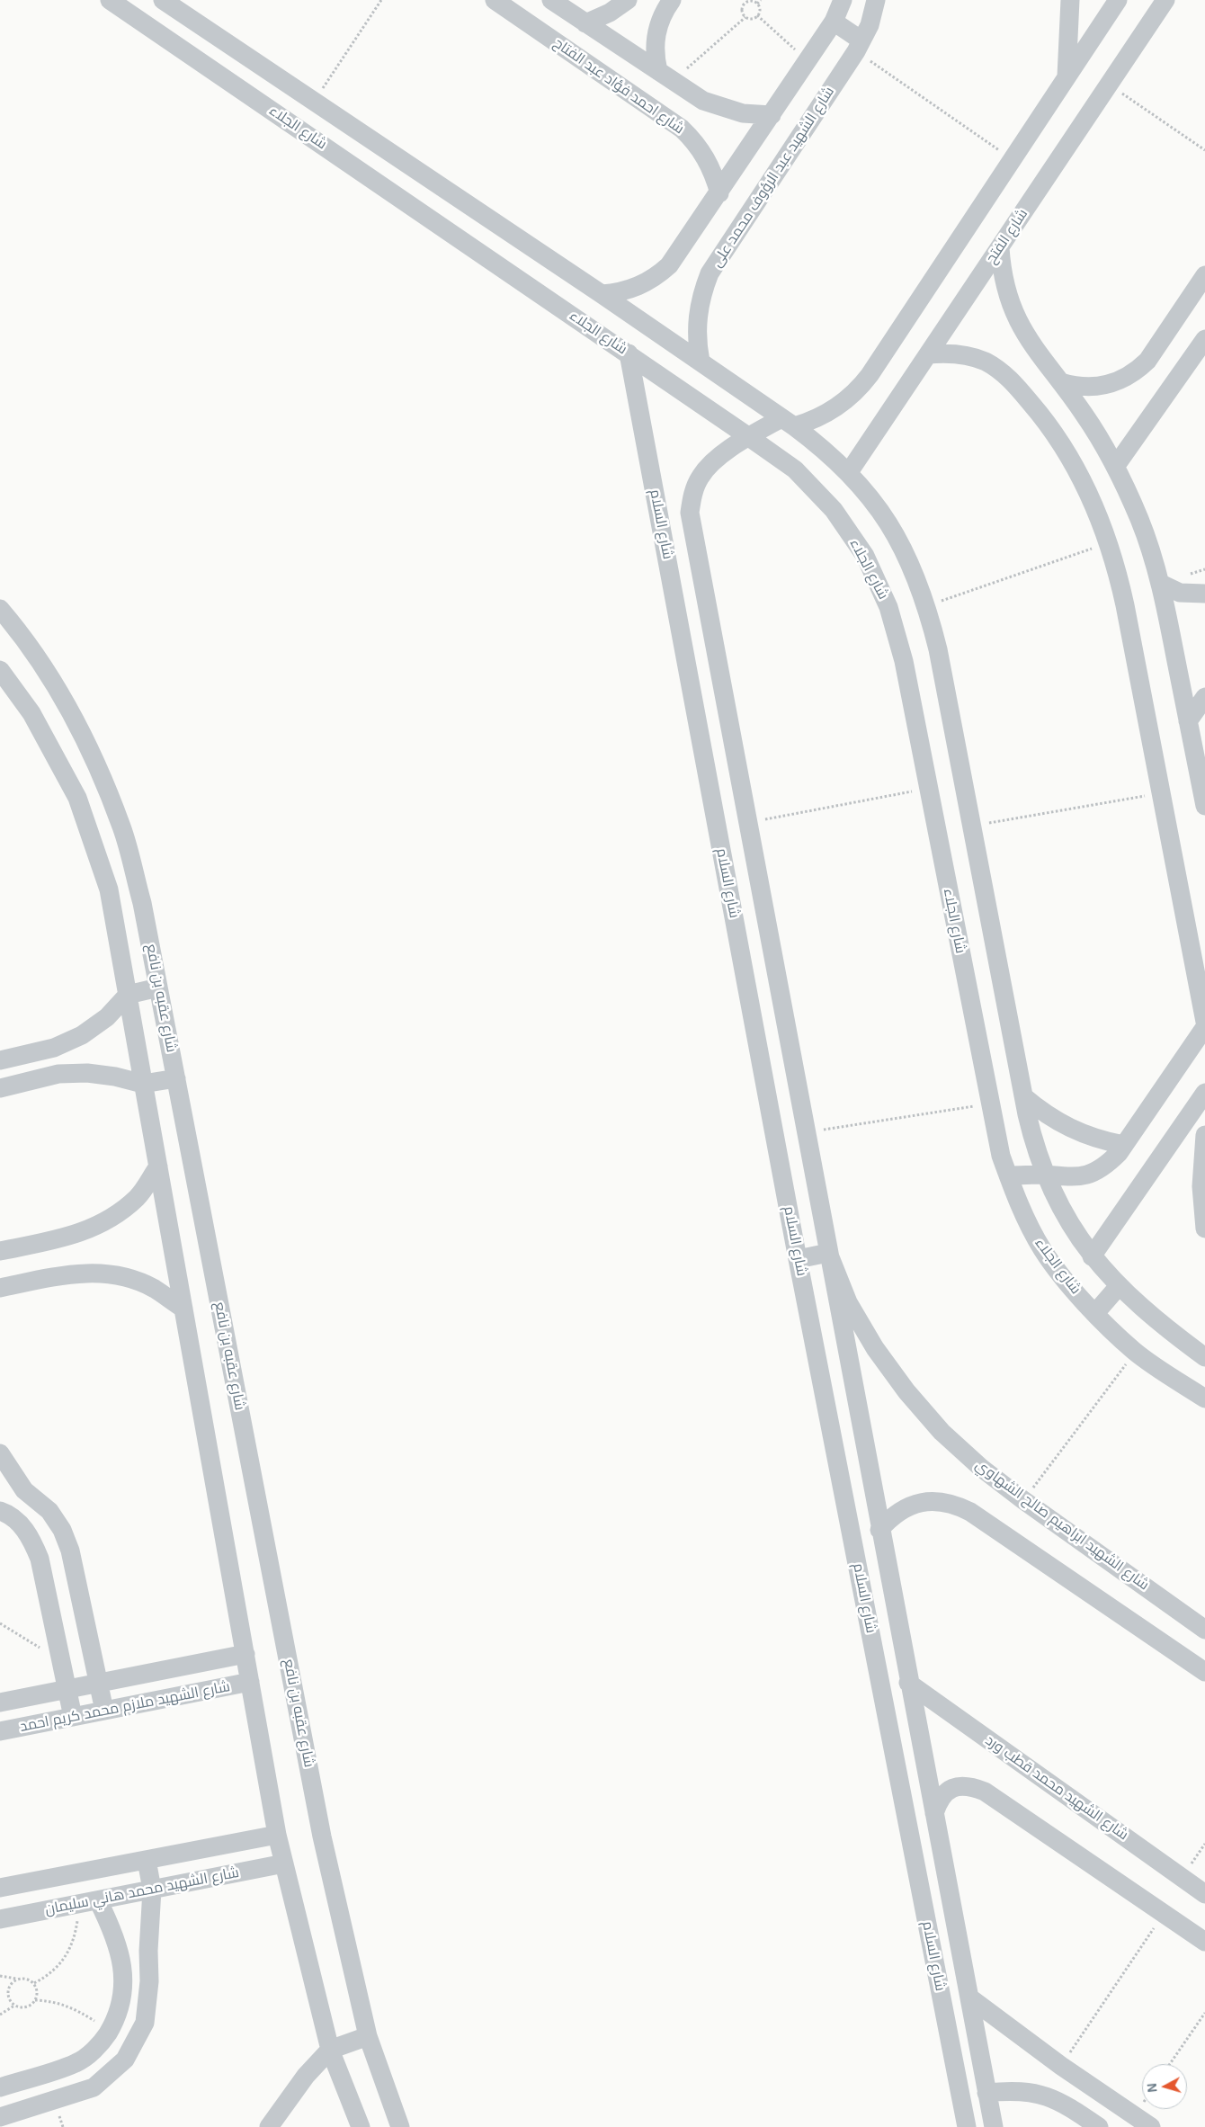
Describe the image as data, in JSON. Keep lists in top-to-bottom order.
{
  "streets": {
    "street": [
      "شارع احمد فؤاد عبد الفتاح",
      "شارع الجلاء",
      "شارع الشهيد عبد الرؤوف محمد على",
      "شارع الفتح",
      "شارع السلام",
      "شارع عقبه بن نافع",
      "شارع الشهيد ابراهيم صالح الشهاوي",
      "شارع الشهيد ملازم محمد كريم احمد",
      "شارع الشهيد محمد قطب ورد",
      "شارع الشهيد محمد هاني سليمان"
    ]
  },
  "crossings": [
    ["شارع الجلاء", "شارع السلام"],
    ["شارع السلام", "شارع الشهيد ابراهيم صالح الشهاوي"],
    ["شارع السلام", "شارع الشهيد محمد قطب ورد"]
  ],
  "north": "left"
}
